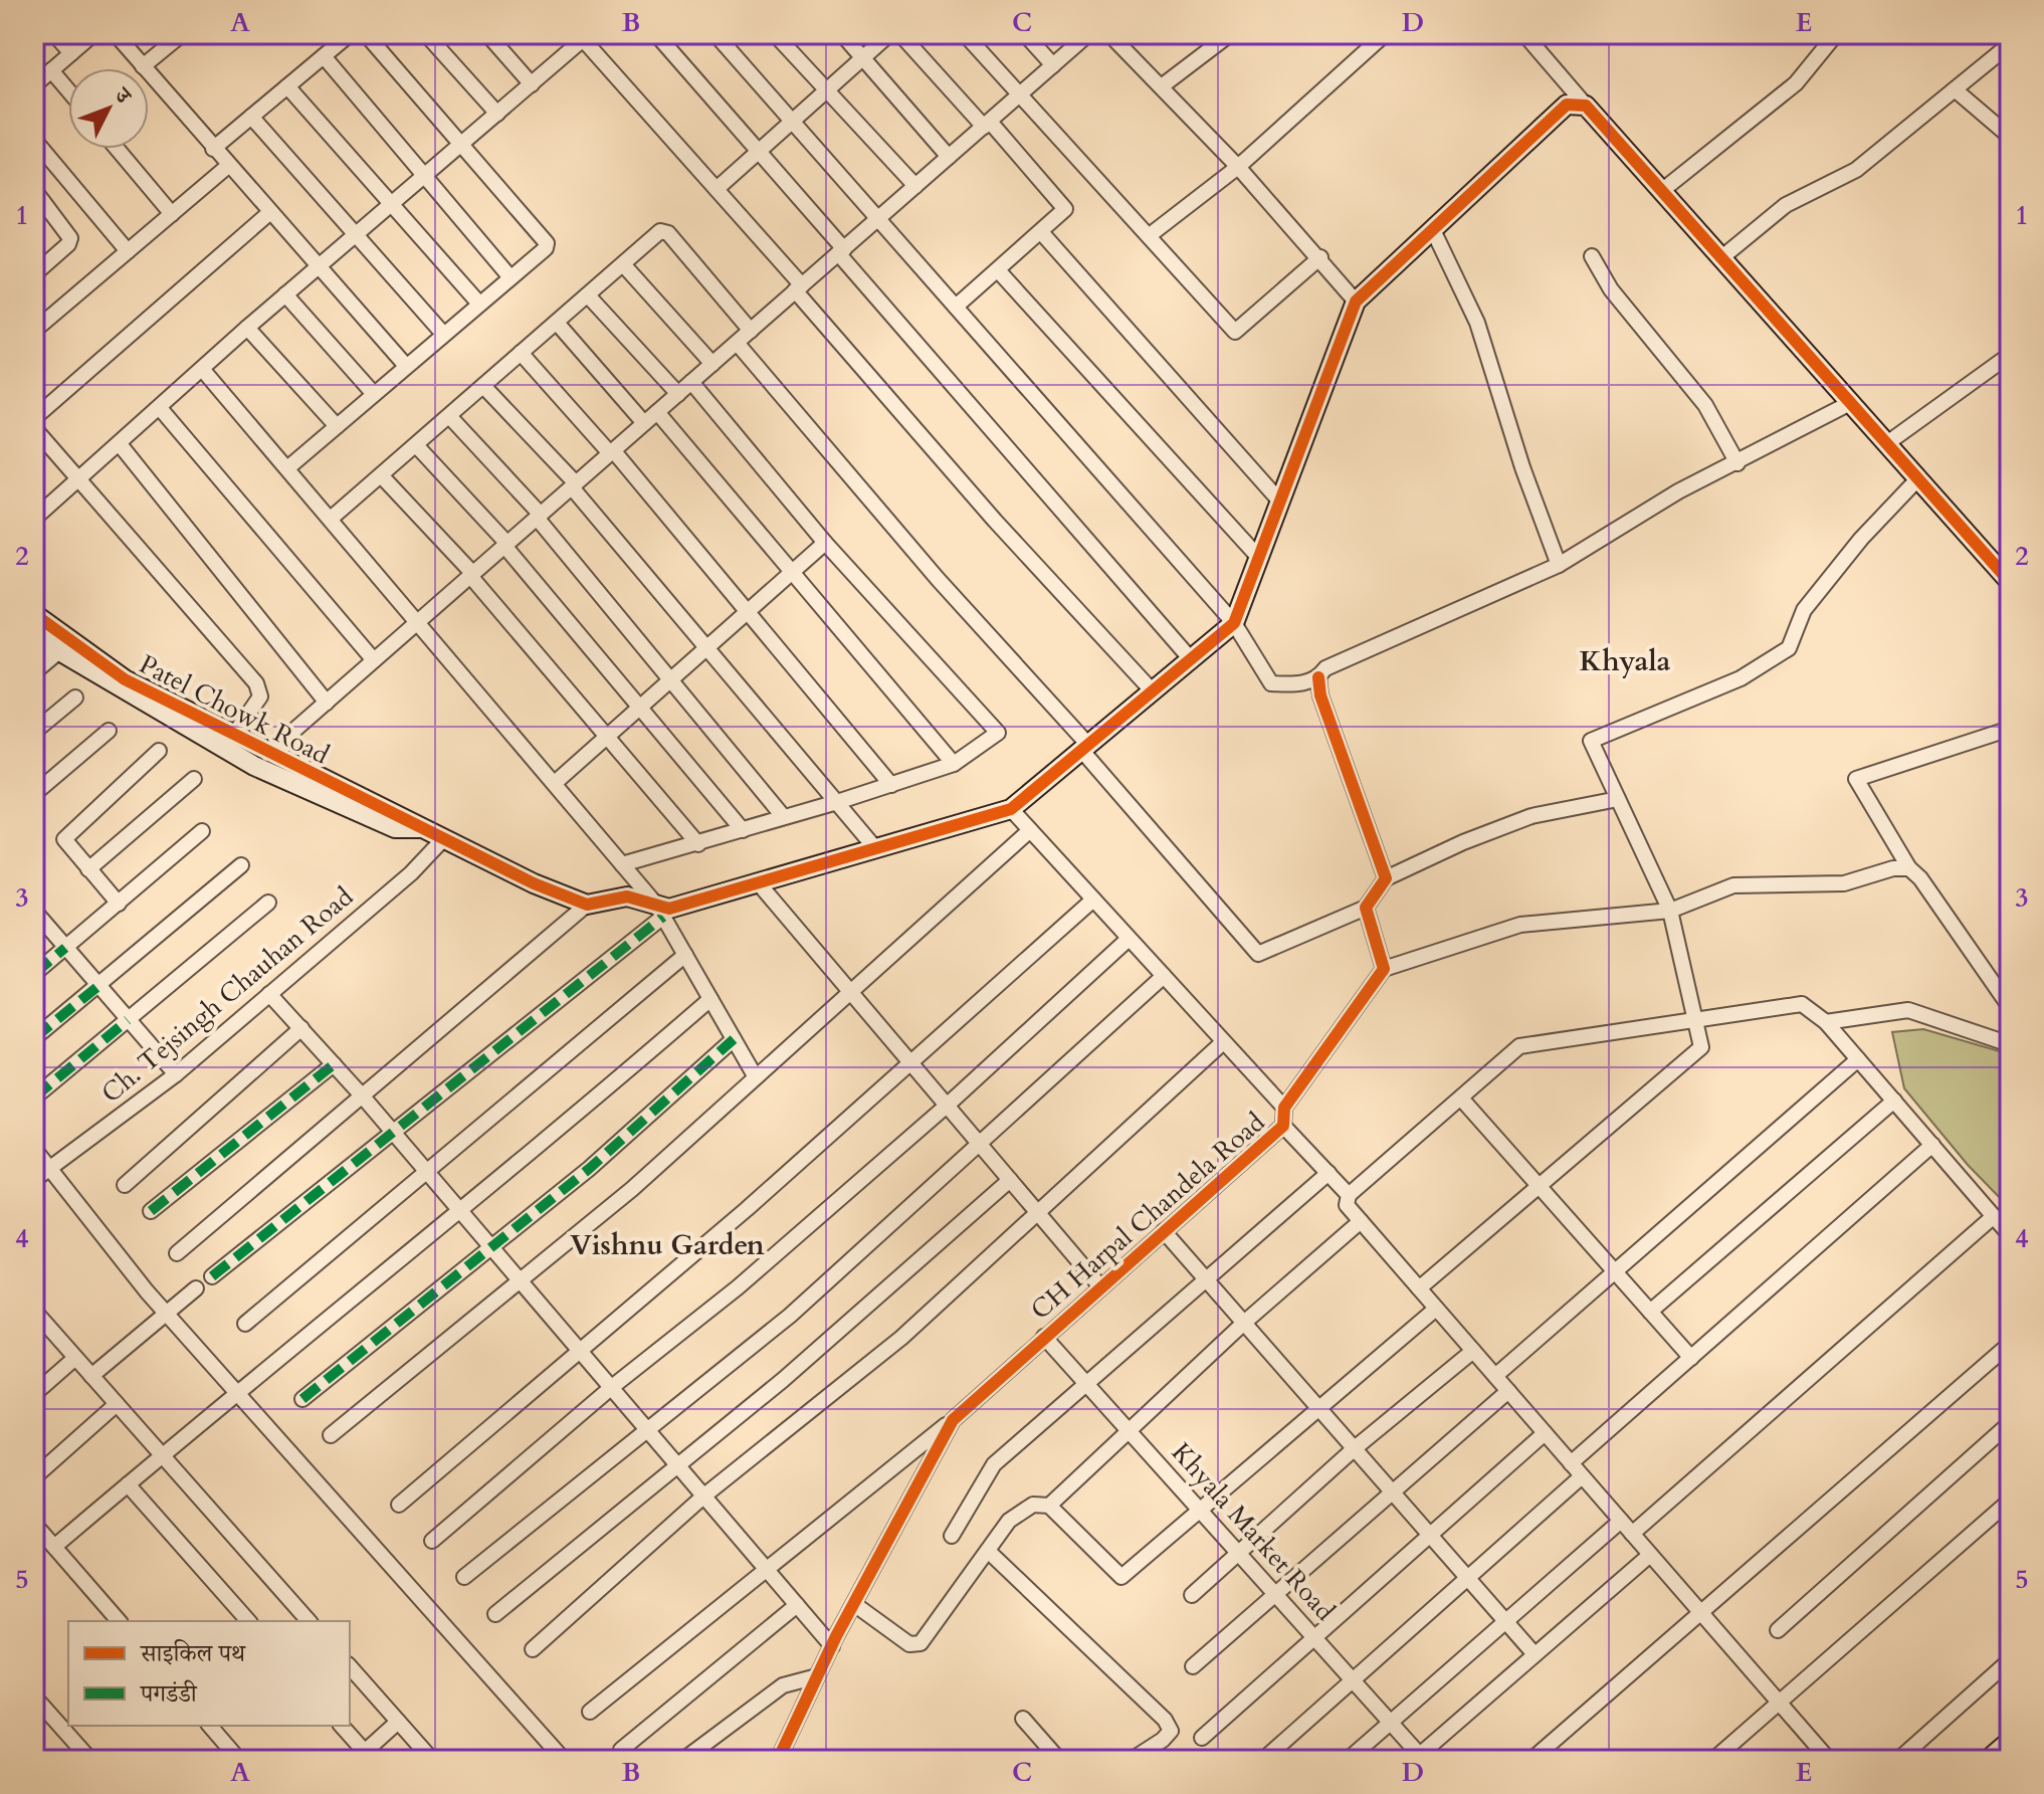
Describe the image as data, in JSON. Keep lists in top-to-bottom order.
{
  "streets": {
    "street": [
      "Patel Chowk Road",
      "Ch. Tejsingh Chauhan Road",
      "CH Harpal Chandela Road",
      "Khyala Market Road"
    ]
  },
  "crossings": [
    ["CH Harpal Chandela Road", "Khyala Market Road"]
  ],
  "districts": ["Khyala", "Vishnu Garden"],
  "legend": ["साइकिल पथ", "पगडंडी"],
  "north": "top right",
  "grid": {
    "columns": [
      "A",
      "B",
      "C",
      "D",
      "E"
    ],
    "rows": [
      "1",
      "2",
      "3",
      "4",
      "5"
    ]
  }
}
